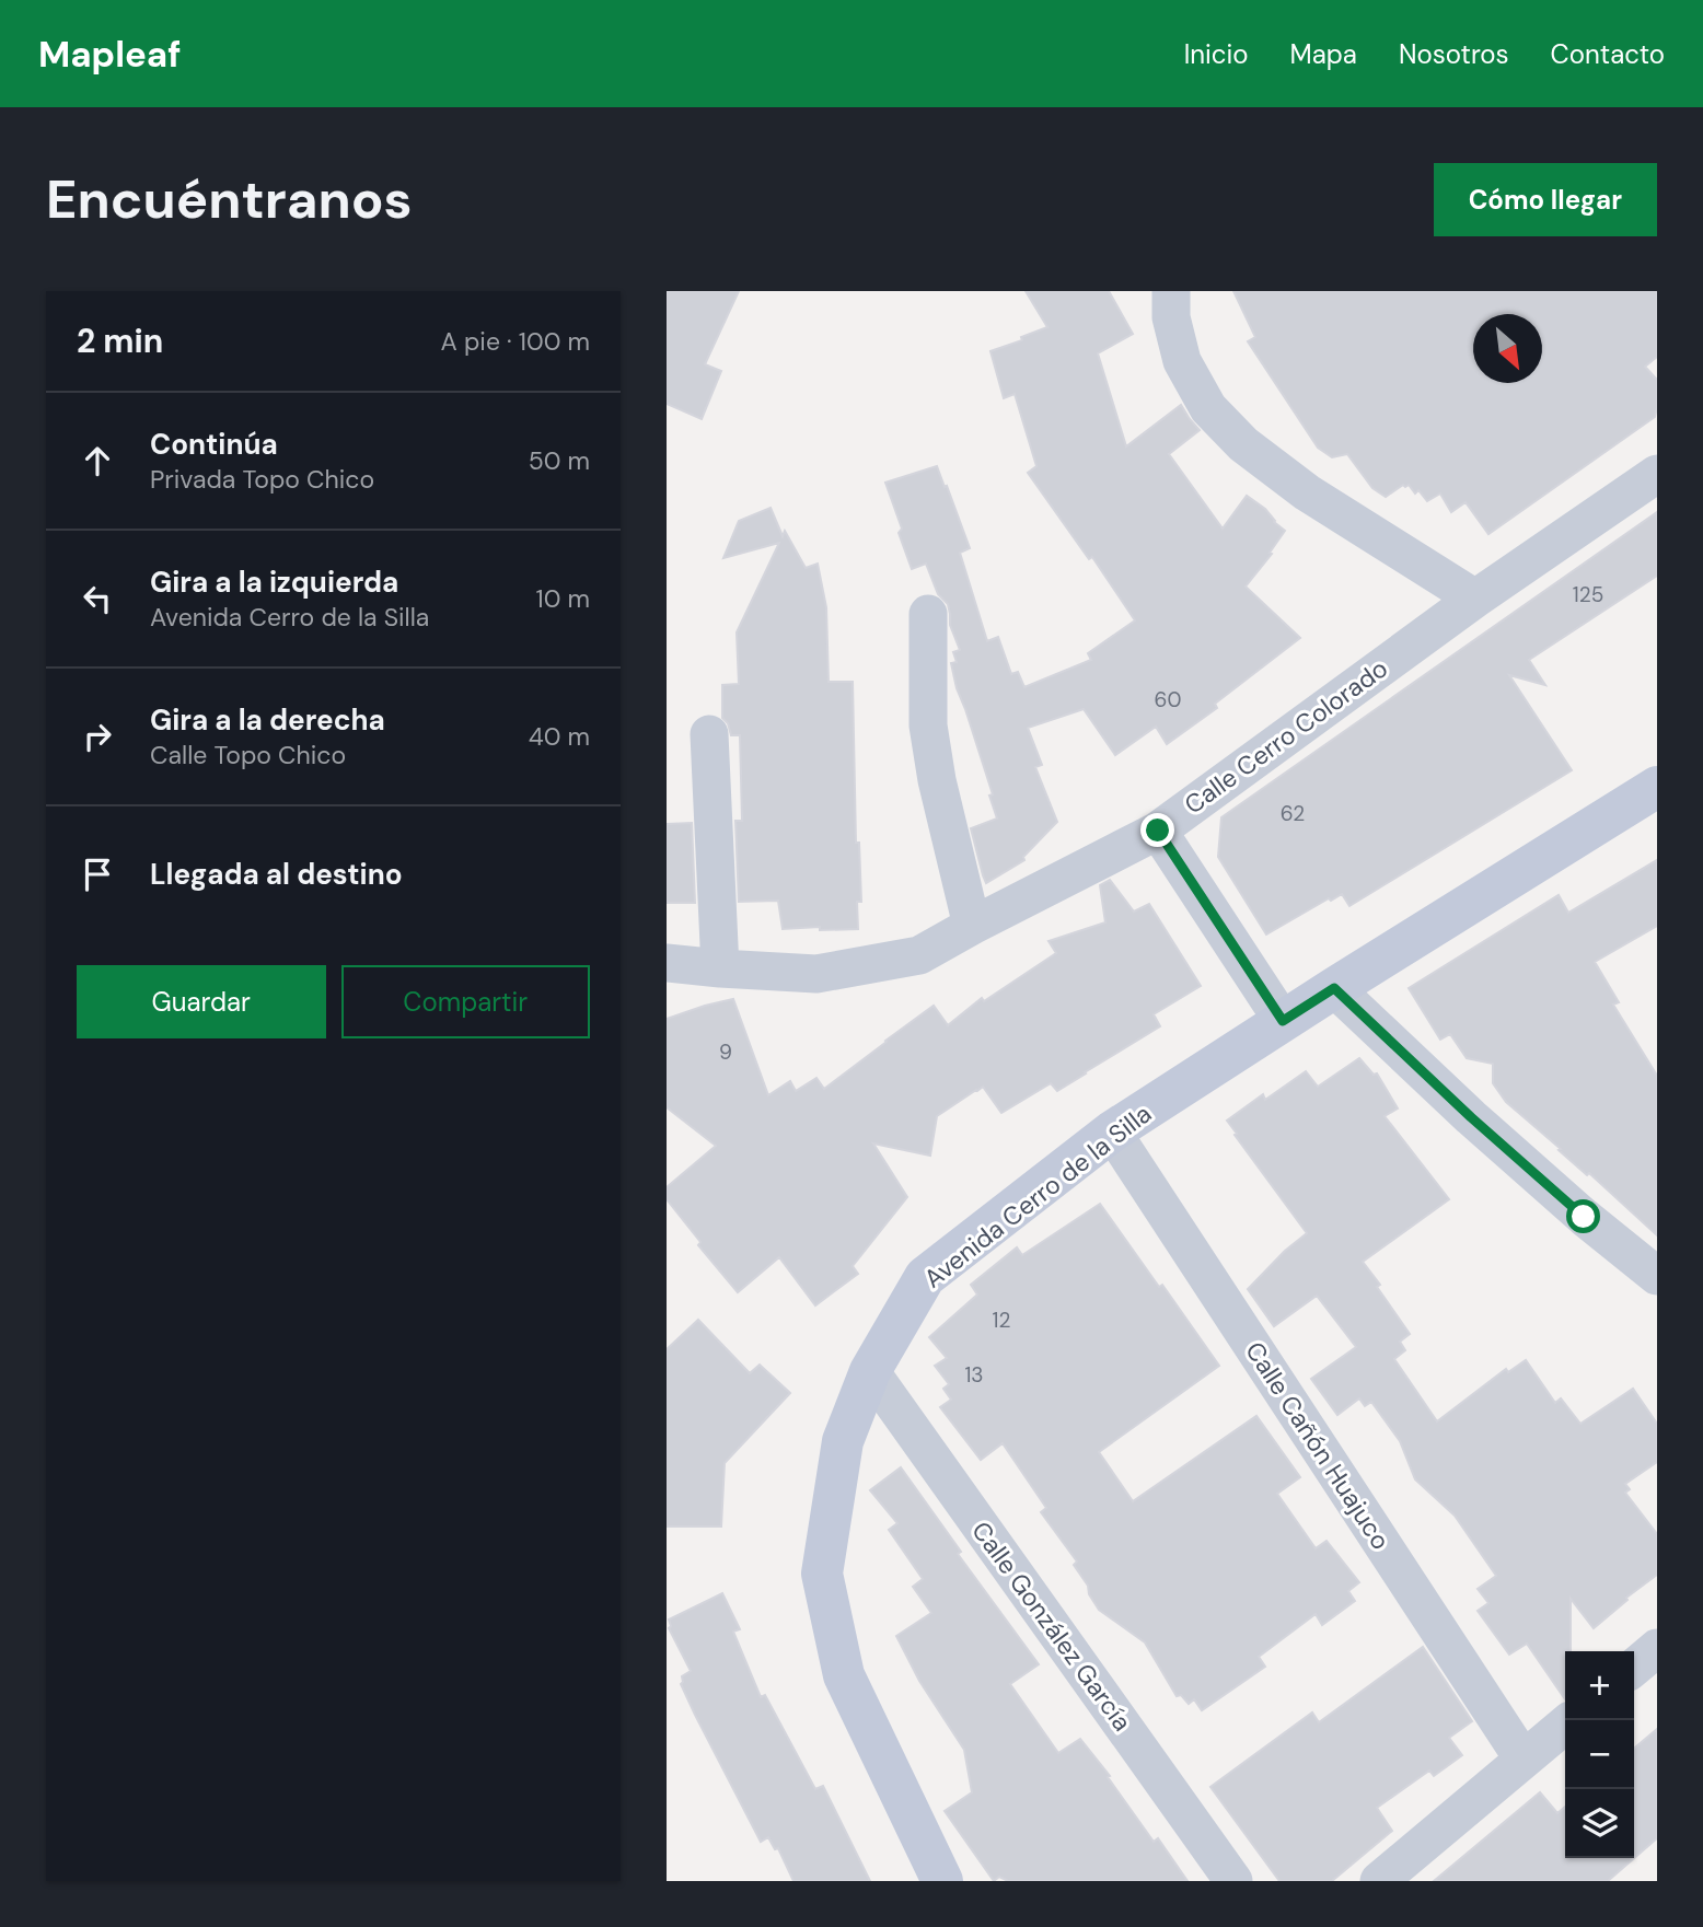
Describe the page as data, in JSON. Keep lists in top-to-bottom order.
{
  "streets": {
    "main road": ["Avenida Cerro de la Silla"],
    "street": ["Calle Cerro Colorado", "Calle Cañón Huajuco", "Calle González García"]
  },
  "crossings": [
    ["Avenida Cerro de la Silla", "Calle Cañón Huajuco"],
    ["Avenida Cerro de la Silla", "Calle González García"]
  ],
  "house_numbers": [
    "125",
    "60",
    "62",
    "9",
    "12",
    "13"
  ],
  "north": "bottom right",
  "page": {
    "header": "Mapleaf",
    "nav": [
      "Inicio",
      "Mapa",
      "Nosotros",
      "Contacto"
    ],
    "buttons": [
      "Cómo llegar",
      ["Guardar", "Compartir"]
    ],
    "title": "Encuéntranos",
    "heading": ["2 min", "A pie · 100 m"],
    "list": [
      ["Continúa", "Privada Topo Chico", "50 m"],
      ["Gira a la izquierda", "Avenida Cerro de la Silla", "10 m"],
      ["Gira a la derecha", "Calle Topo Chico", "40 m"],
      "Llegada al destino"
    ],
    "map_buttons": ["+", "−"]
  }
}
